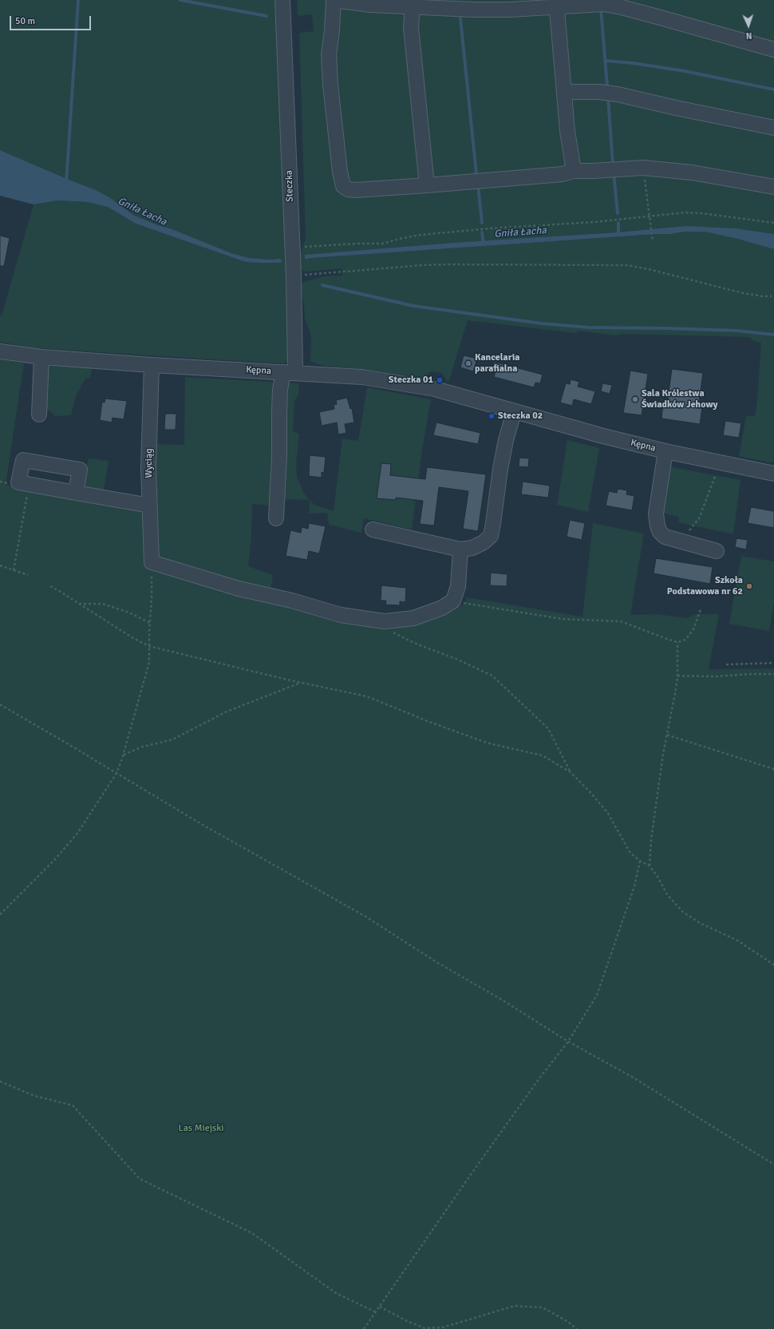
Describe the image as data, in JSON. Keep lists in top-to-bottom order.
{
  "streets": {
    "street": ["Steczka", "Kępna", "Wyciąg"]
  },
  "crossings": [
    ["Steczka", "Kępna"],
    ["Kępna", "Wyciąg"]
  ],
  "water": ["Gniła Łacha"],
  "parks": ["Las Miejski"],
  "places": [
    "Kancelaria parafialna",
    "Steczka 01",
    "Sala Królestwa Świadków Jehowy",
    "Steczka 02",
    "Szkoła Podstawowa nr 62"
  ],
  "scale_bar": "50 m",
  "north": "bottom"
}
